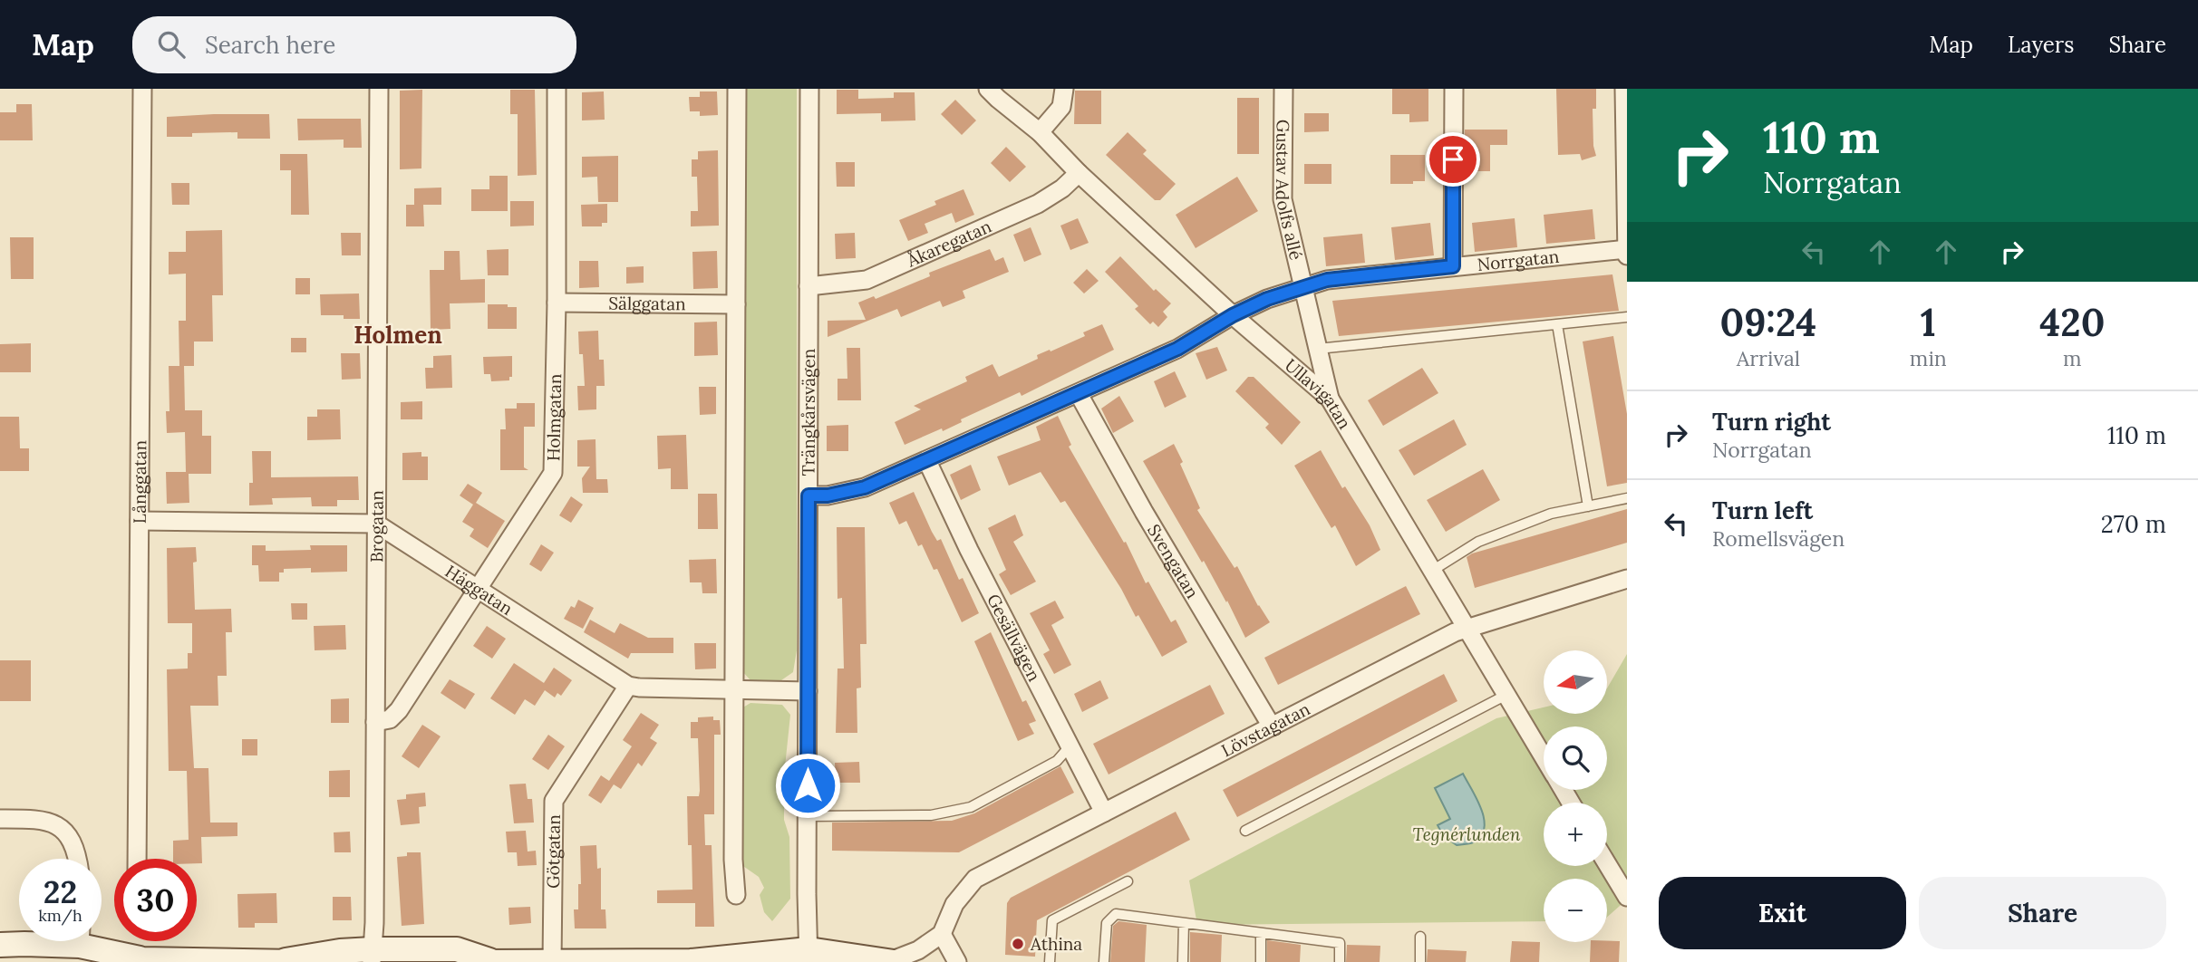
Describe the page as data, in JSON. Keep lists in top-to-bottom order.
{
  "streets": {
    "street": [
      "Gustav Adolfs allé",
      "Åkaregatan",
      "Norrgatan",
      "Sälggatan",
      "Ullavigatan",
      "Trängkårsvägen",
      "Holmgatan",
      "Långgatan",
      "Brogatan",
      "Svengatan",
      "Häggatan",
      "Gesällvägen",
      "Lövstagatan",
      "Götgatan"
    ]
  },
  "crossings": [
    ["Gustav Adolfs allé", "Norrgatan"],
    ["Gustav Adolfs allé", "Ullavigatan"],
    ["Åkaregatan", "Ullavigatan"],
    ["Åkaregatan", "Trängkårsvägen"],
    ["Norrgatan", "Ullavigatan"],
    ["Norrgatan", "Trängkårsvägen"],
    ["Norrgatan", "Svengatan"],
    ["Norrgatan", "Gesällvägen"],
    ["Sälggatan", "Holmgatan"],
    ["Ullavigatan", "Lövstagatan"],
    ["Trängkårsvägen", "Häggatan"],
    ["Holmgatan", "Brogatan"],
    ["Holmgatan", "Häggatan"],
    ["Brogatan", "Häggatan"],
    ["Svengatan", "Lövstagatan"],
    ["Häggatan", "Götgatan"],
    ["Gesällvägen", "Lövstagatan"]
  ],
  "districts": ["Holmen"],
  "parks": ["Tegnérlunden"],
  "places": ["Athina"],
  "north": "left",
  "page": {
    "header": "Map",
    "search": "Search here",
    "nav": ["Map", "Layers", "Share"],
    "turn": ["110 m", "Norrgatan"],
    "eta": [
      "09:24",
      "Arrival",
      "1",
      "min",
      "420",
      "m"
    ],
    "list": [
      {
        "name": "Turn right",
        "note": "Norrgatan",
        "value": "110 m"
      },
      {
        "name": "Turn left",
        "note": "Romellsvägen",
        "value": "270 m"
      }
    ],
    "map_buttons": ["+", "−"],
    "speed": "22 km/h",
    "limit": "30",
    "buttons": ["Exit", "Share"]
  }
}
